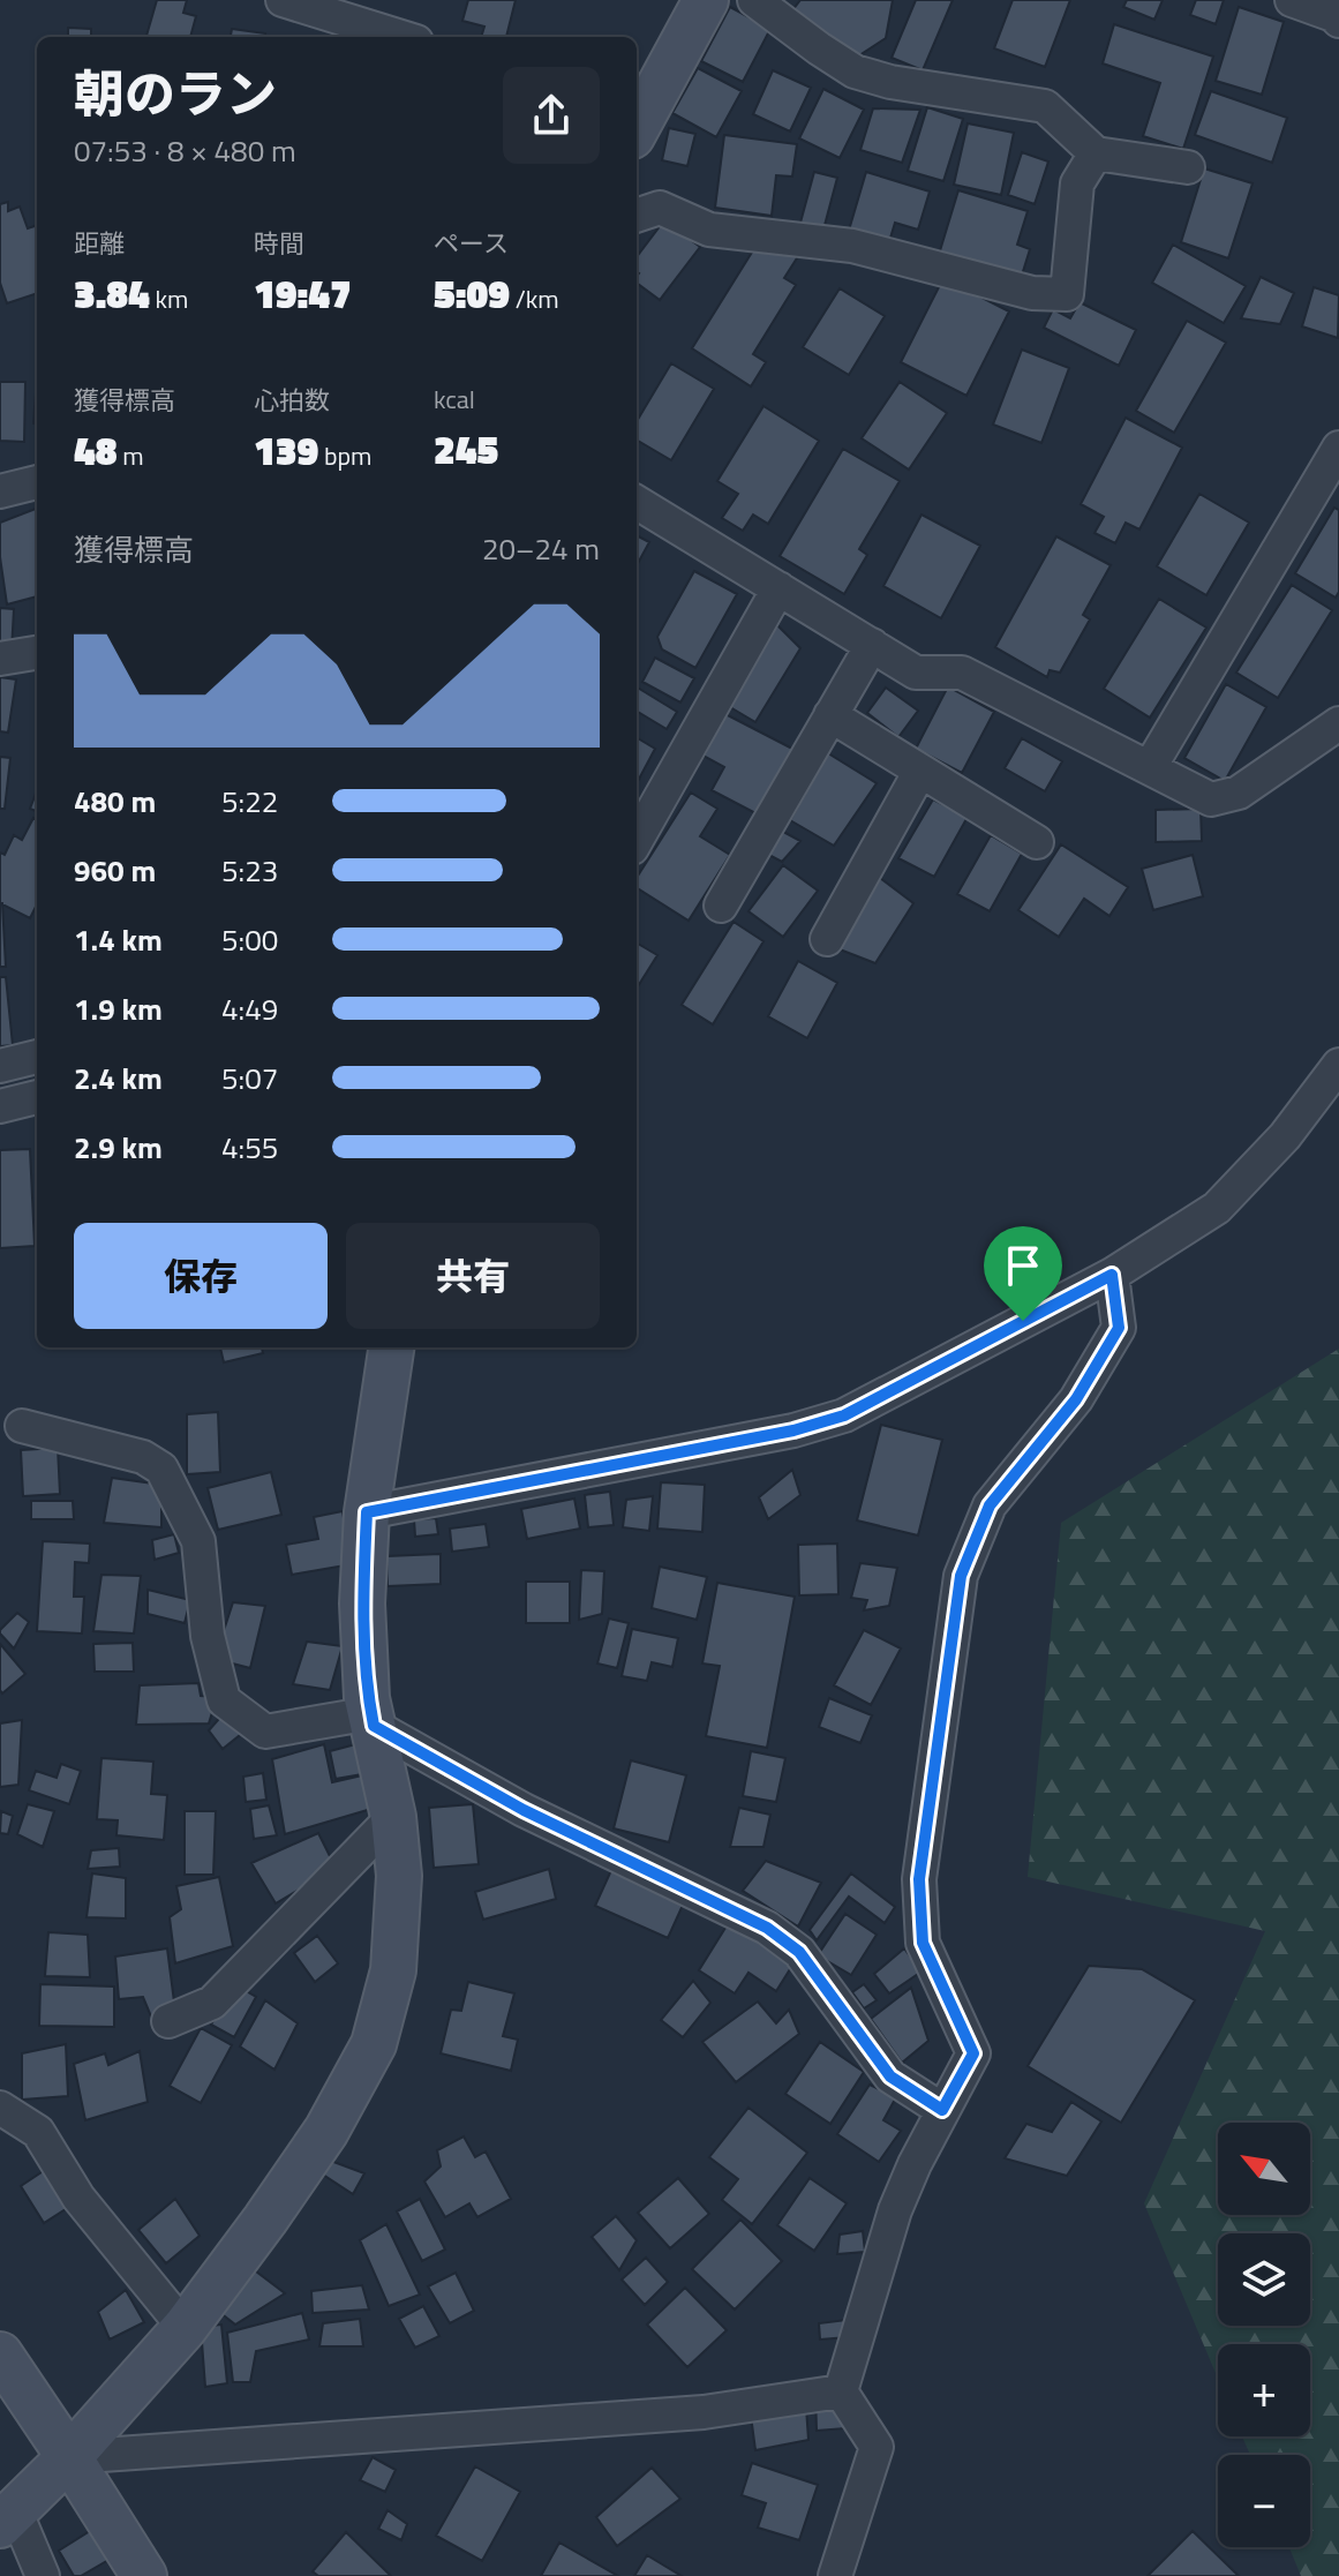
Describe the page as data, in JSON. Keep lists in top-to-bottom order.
{
  "north": "top left",
  "page": {
    "heading": ["朝のラン", "07:53 · 8 × 480 m"],
    "stats": [
      ["距離", "3.84 km"],
      ["時間", "19:47"],
      ["ペース", "5:09 /km"],
      ["獲得標高", "48 m"],
      ["心拍数", "139 bpm"],
      ["kcal", "245"]
    ],
    "chart": ["獲得標高", "20–24 m"],
    "list": [
      {
        "name": "480 m",
        "note": "5:22"
      },
      {
        "name": "960 m",
        "note": "5:23"
      },
      {
        "name": "1.4 km",
        "note": "5:00"
      },
      {
        "name": "1.9 km",
        "note": "4:49"
      },
      {
        "name": "2.4 km",
        "note": "5:07"
      },
      {
        "name": "2.9 km",
        "note": "4:55"
      }
    ],
    "buttons": ["保存", "共有"],
    "map_buttons": ["+", "−"]
  }
}
